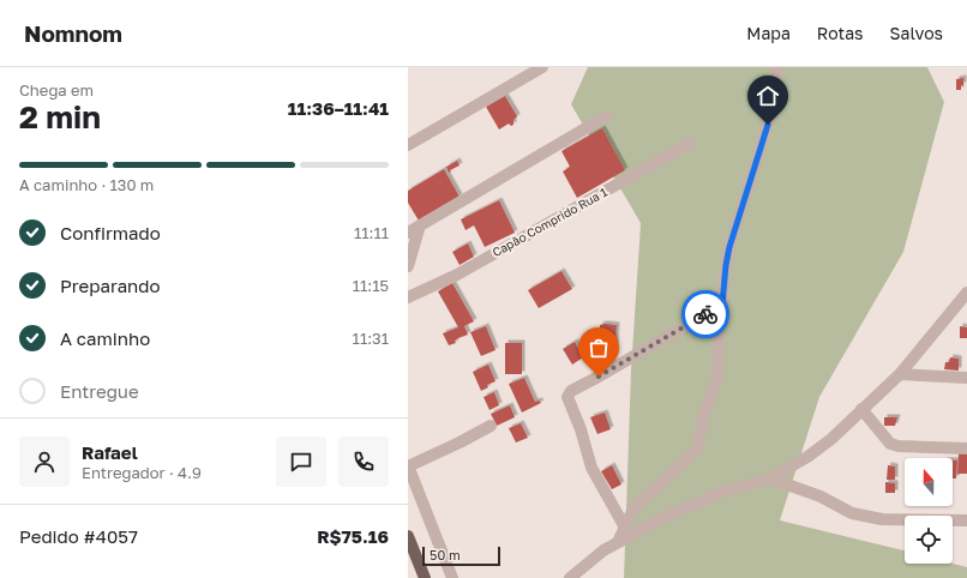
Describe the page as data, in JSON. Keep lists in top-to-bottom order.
{
  "streets": {
    "street": ["Capão Comprido Rua 1"]
  },
  "scale_bar": "50 m",
  "north": "top",
  "page": {
    "header": "Nomnom",
    "nav": ["Mapa", "Rotas", "Salvos"],
    "heading": ["2 min", "Chega em", "11:36–11:41"],
    "panel": [
      "Rafael",
      "Entregador · 4.9",
      "Pedido #4057",
      "R$75.16"
    ],
    "bar": "A caminho · 130 m",
    "list": [
      ["Confirmado", "11:11"],
      ["Preparando", "11:15"],
      ["A caminho", "11:31"],
      "Entregue"
    ],
    "scale": "50 m"
  }
}
